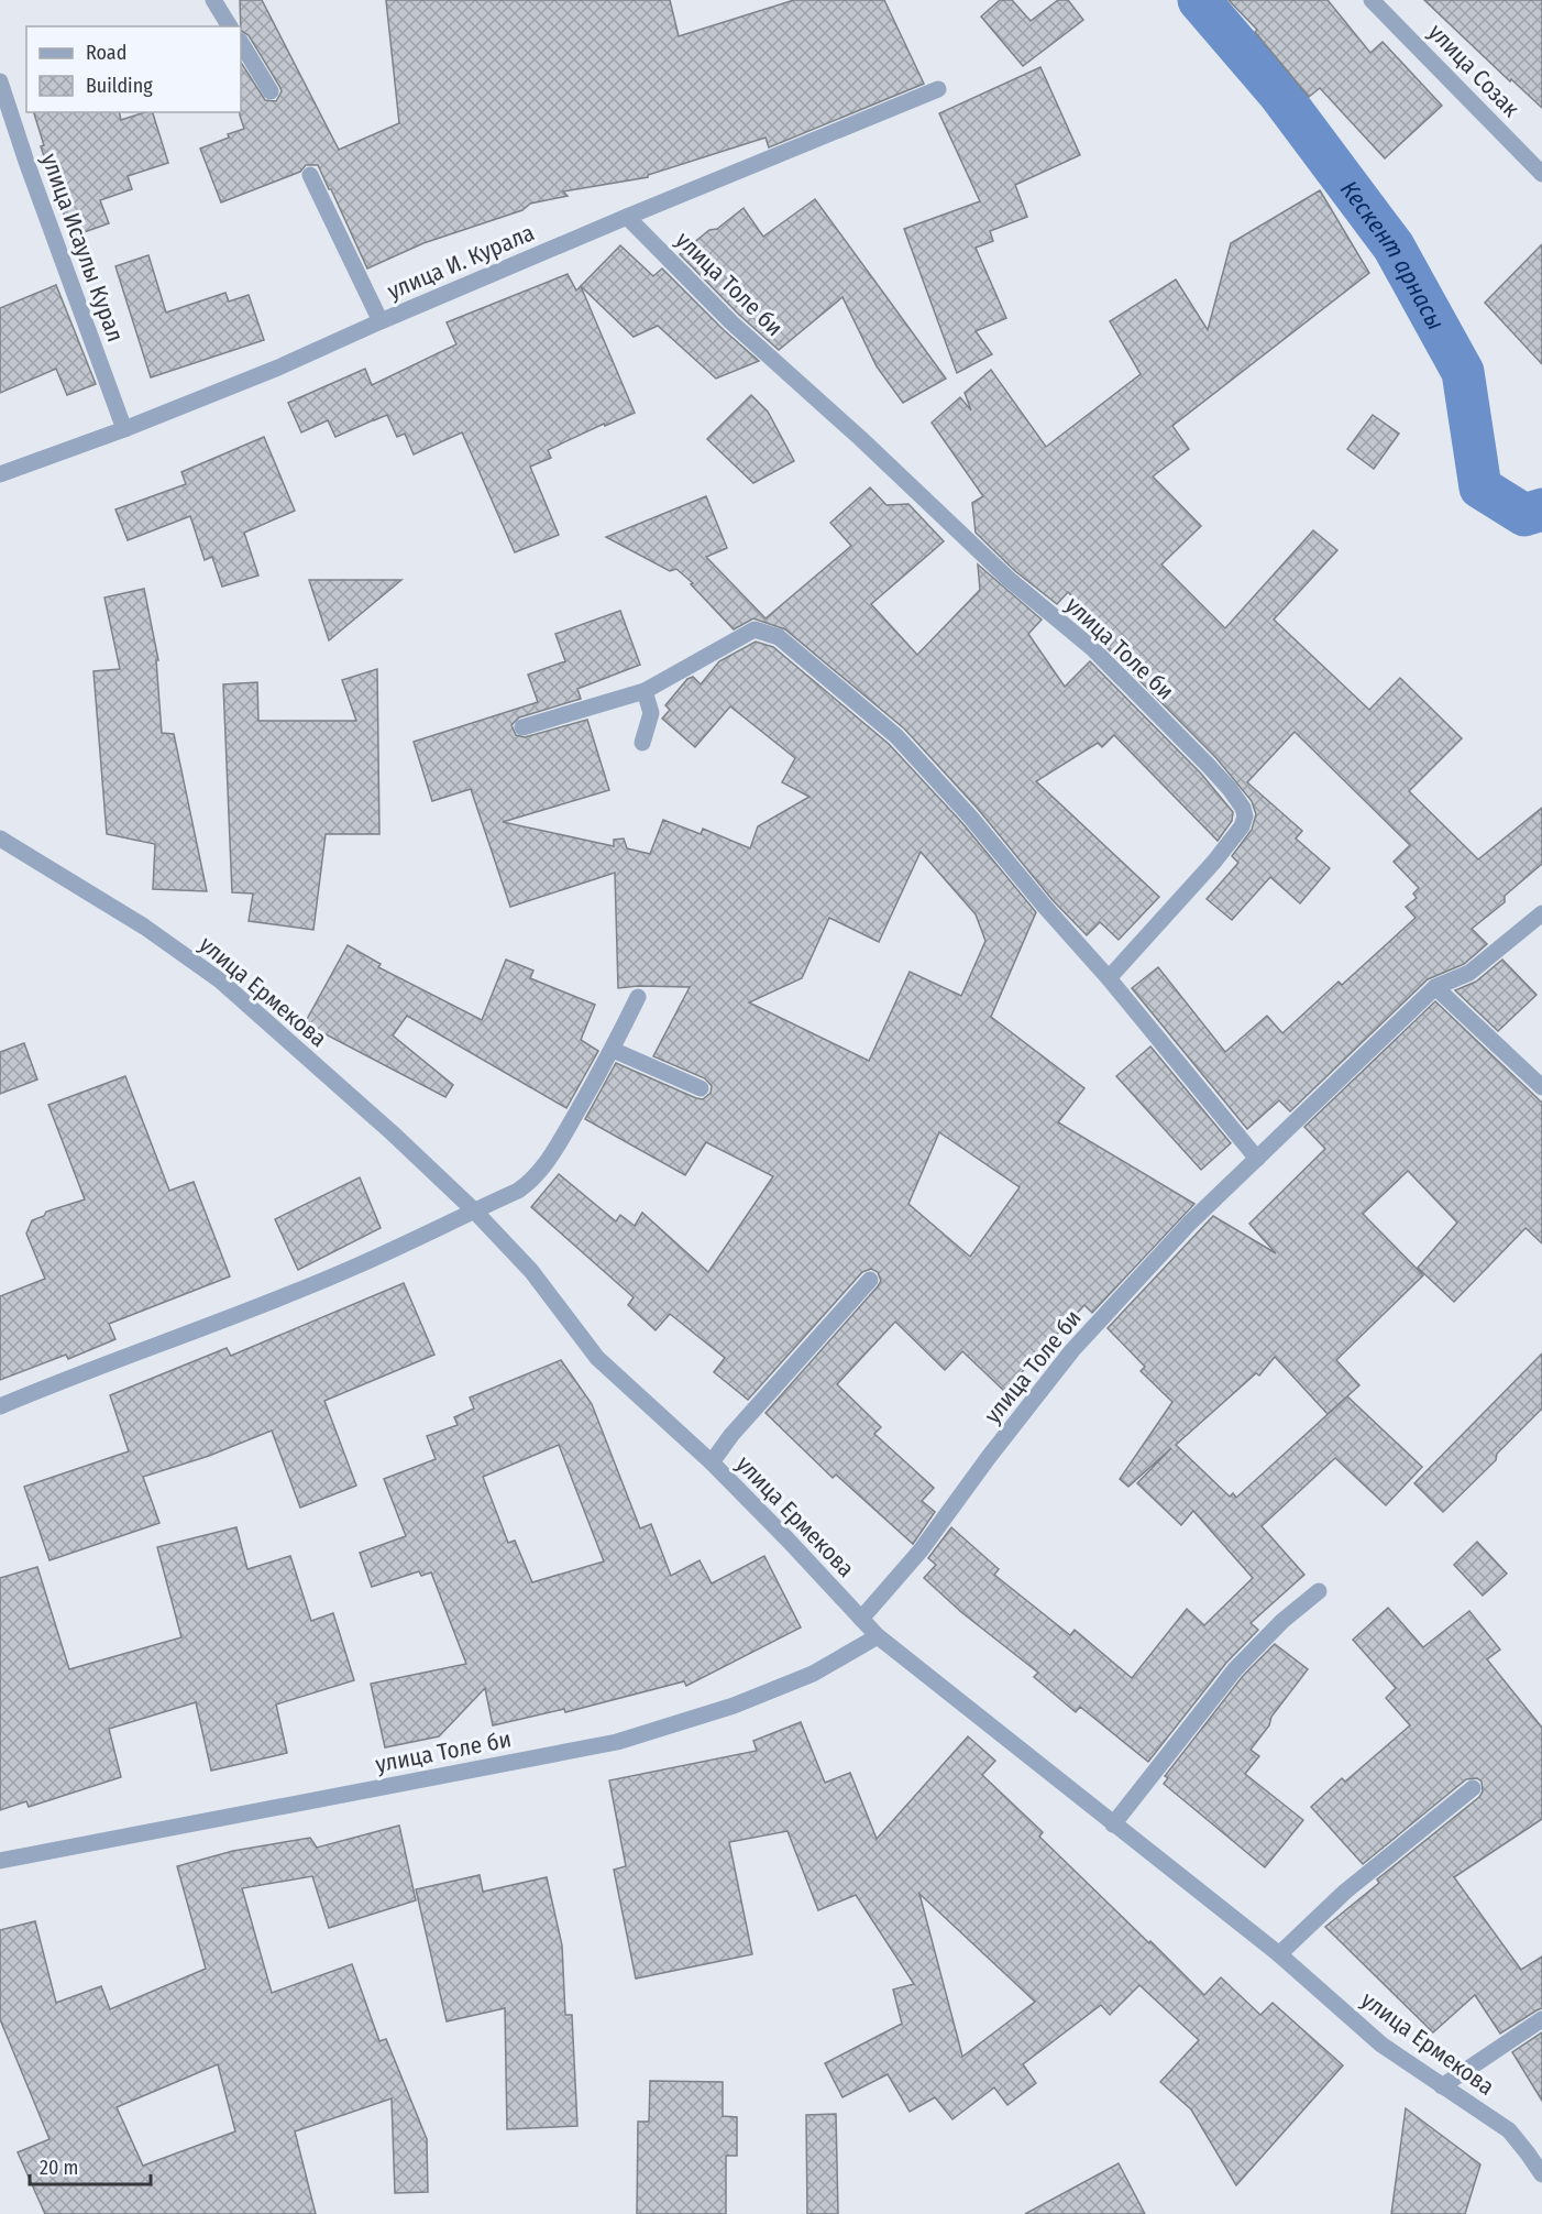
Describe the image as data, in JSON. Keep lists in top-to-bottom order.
{
  "streets": {
    "street": [
      "улица Созак",
      "улица Исаулы Курал",
      "улица И. Курала",
      "улица Толе би",
      "улица Ермекова"
    ]
  },
  "crossings": [
    ["улица Исаулы Курал", "улица И. Курала"],
    ["улица И. Курала", "улица Толе би"],
    ["улица Толе би", "улица Ермекова"]
  ],
  "water": ["Кескент арнасы"],
  "legend": ["Road", "Building"],
  "scale_bar": "20 m"
}
